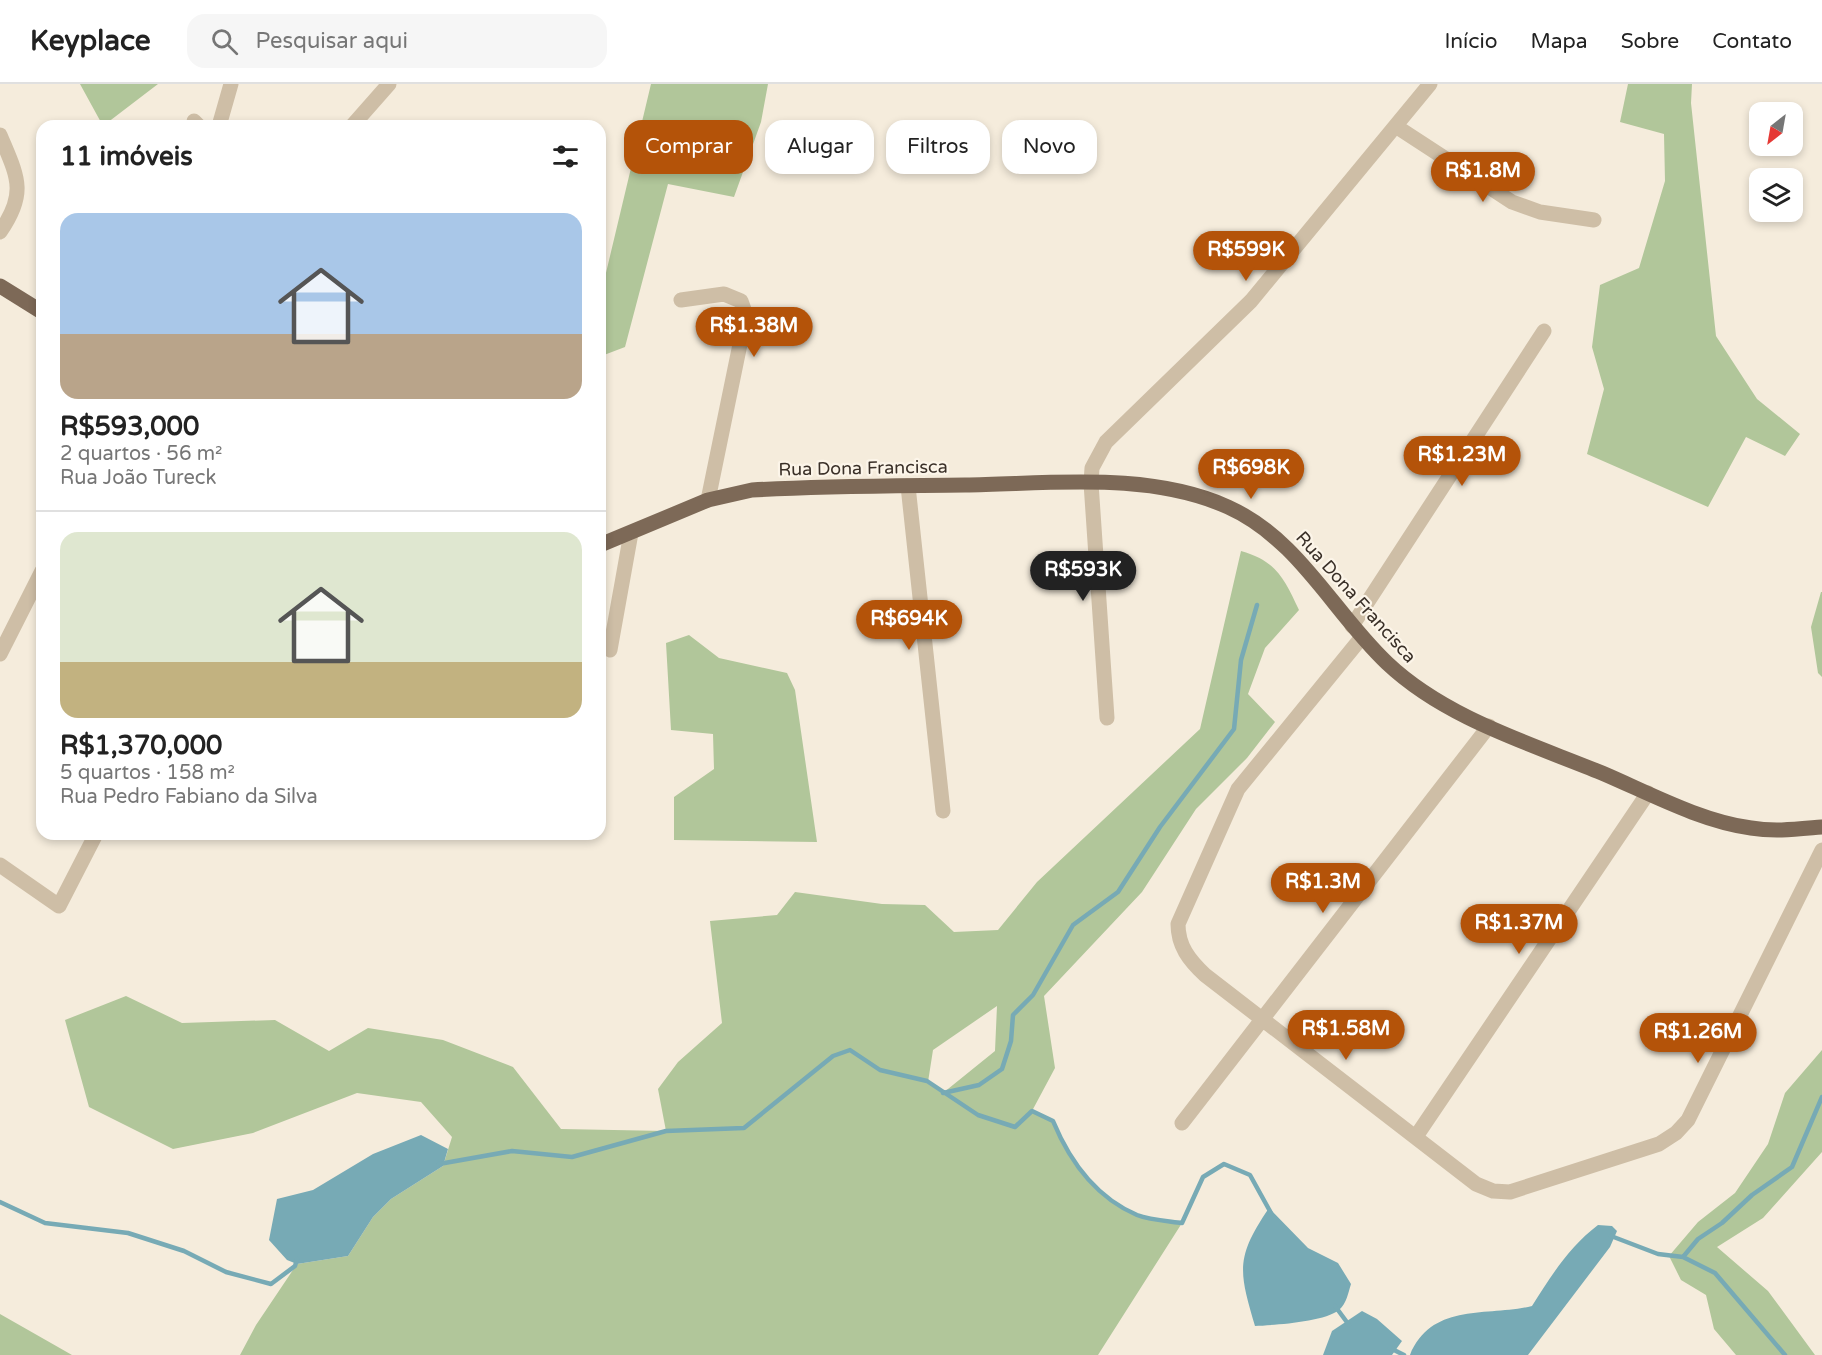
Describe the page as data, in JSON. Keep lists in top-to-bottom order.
{
  "streets": {
    "main road": ["Rua Dona Francisca"]
  },
  "north": "bottom left",
  "page": {
    "header": "Keyplace",
    "search": "Pesquisar aqui",
    "nav": [
      "Início",
      "Mapa",
      "Sobre",
      "Contato"
    ],
    "chip": [
      "Comprar",
      "Alugar",
      "Filtros",
      "Novo"
    ],
    "heading": "11 imóveis",
    "price": [
      "R$1.8M",
      "R$599K",
      "R$1.38M",
      "R$1.23M",
      "R$698K",
      "R$593K",
      "R$694K",
      "R$1.3M",
      "R$1.37M",
      "R$1.58M",
      "R$1.26M"
    ],
    "list": [
      {
        "name": "R$593,000",
        "note": "2 quartos · 56 m² · Rua João Tureck"
      },
      {
        "name": "R$1,370,000",
        "note": "5 quartos · 158 m² · Rua Pedro Fabiano da Silva"
      }
    ]
  }
}
